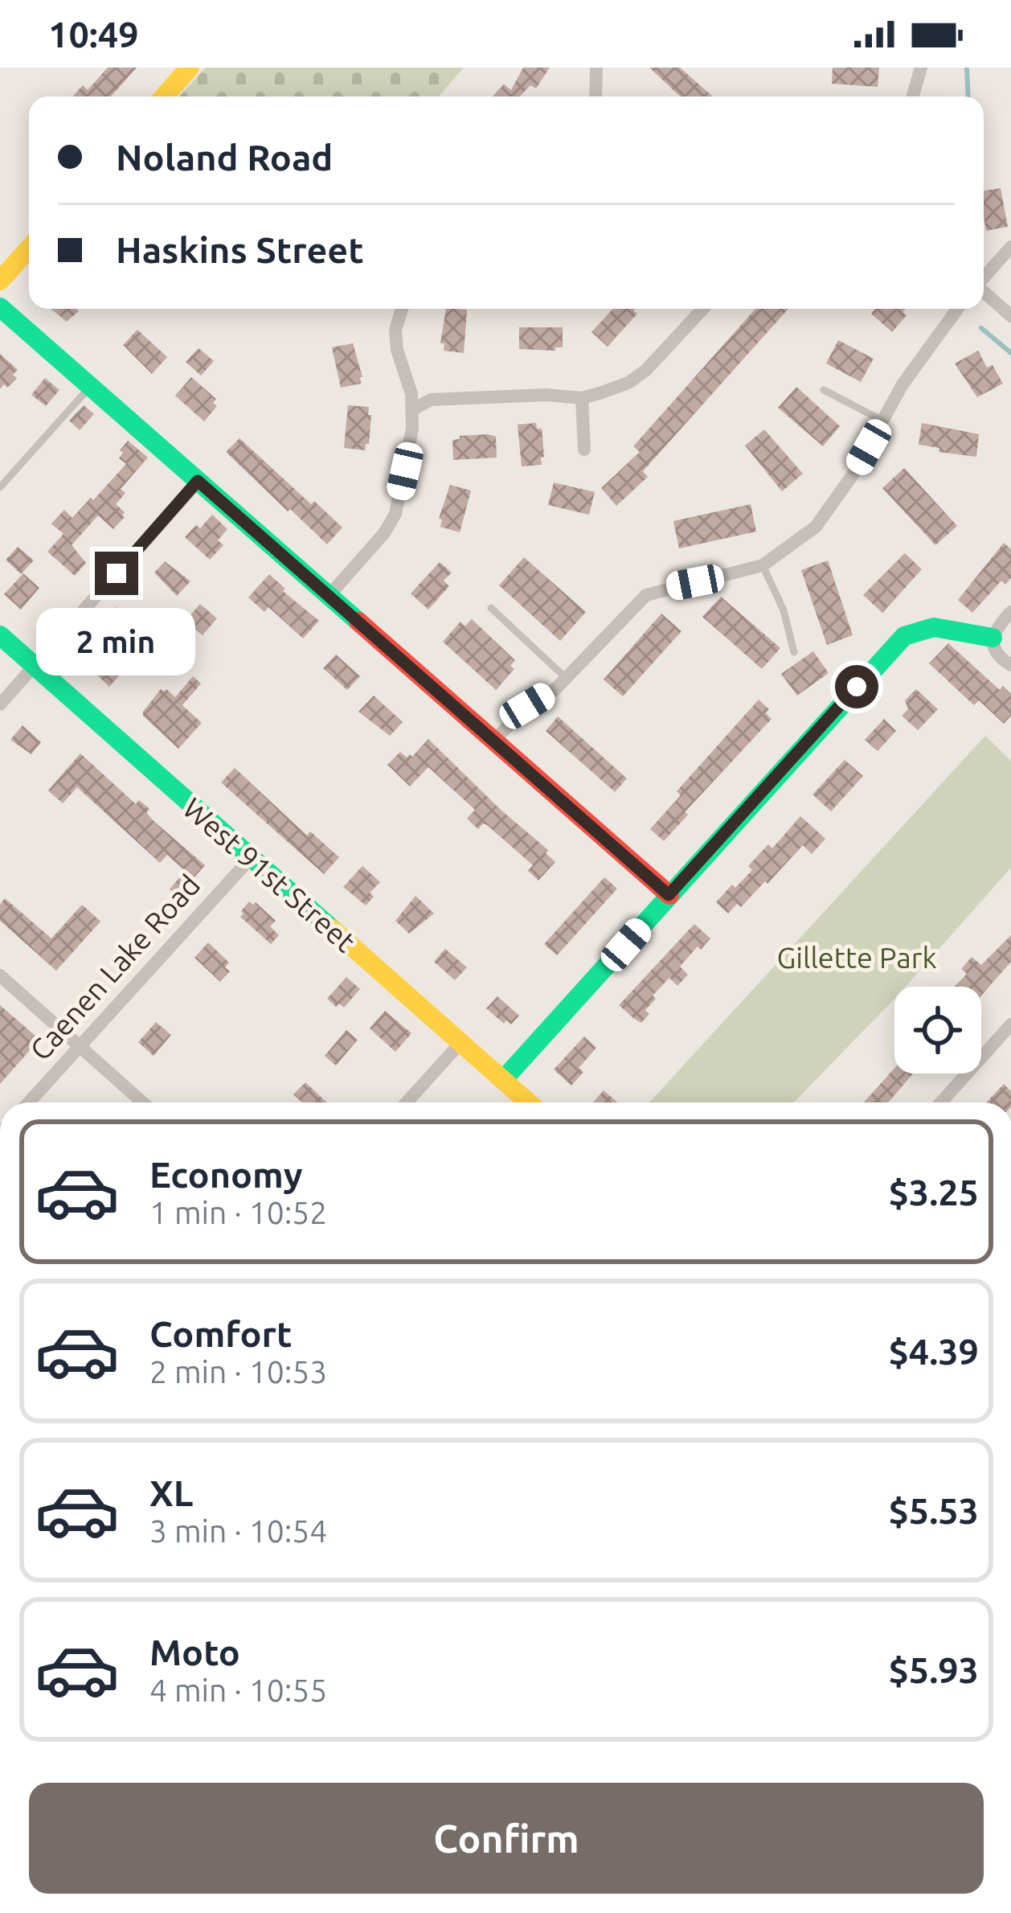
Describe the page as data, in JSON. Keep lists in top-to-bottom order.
{
  "streets": {
    "street": ["West 91st Street", "Caenen Lake Road"]
  },
  "crossings": [
    ["West 91st Street", "Caenen Lake Road"]
  ],
  "parks": ["Gillette Park"],
  "page": {
    "status": "10:49",
    "banner": ["Noland Road", "Haskins Street"],
    "bubble": "2 min",
    "list": [
      {
        "name": "Economy",
        "note": "1 min · 10:52",
        "value": "$3.25"
      },
      {
        "name": "Comfort",
        "note": "2 min · 10:53",
        "value": "$4.39"
      },
      {
        "name": "XL",
        "note": "3 min · 10:54",
        "value": "$5.53"
      },
      {
        "name": "Moto",
        "note": "4 min · 10:55",
        "value": "$5.93"
      }
    ],
    "buttons": "Confirm"
  }
}
